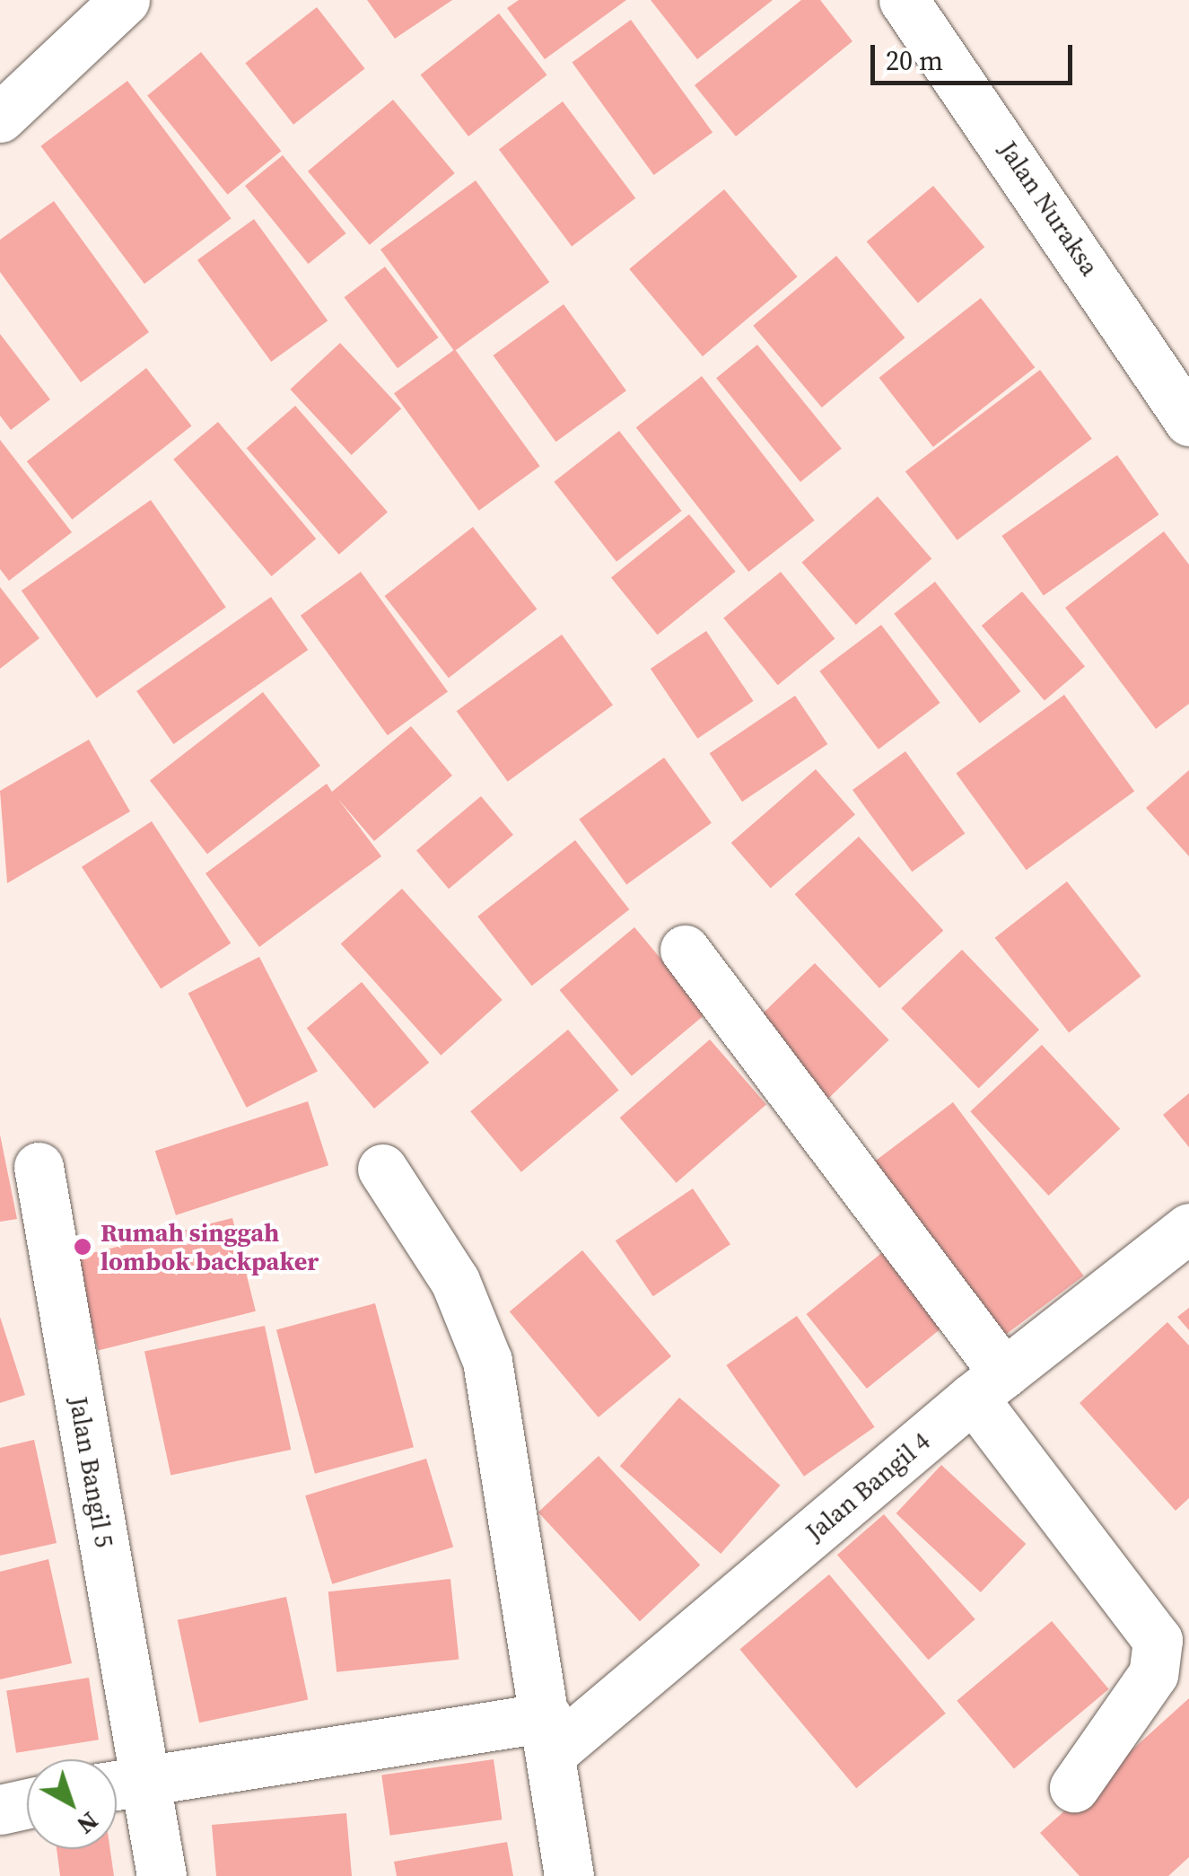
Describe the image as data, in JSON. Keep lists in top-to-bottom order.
{
  "streets": {
    "street": ["Jalan Nuraksa", "Jalan Bangil 5", "Jalan Bangil 4"]
  },
  "places": ["Rumah singgah lombok backpaker"],
  "scale_bar": "20 m",
  "north": "bottom right"
}
